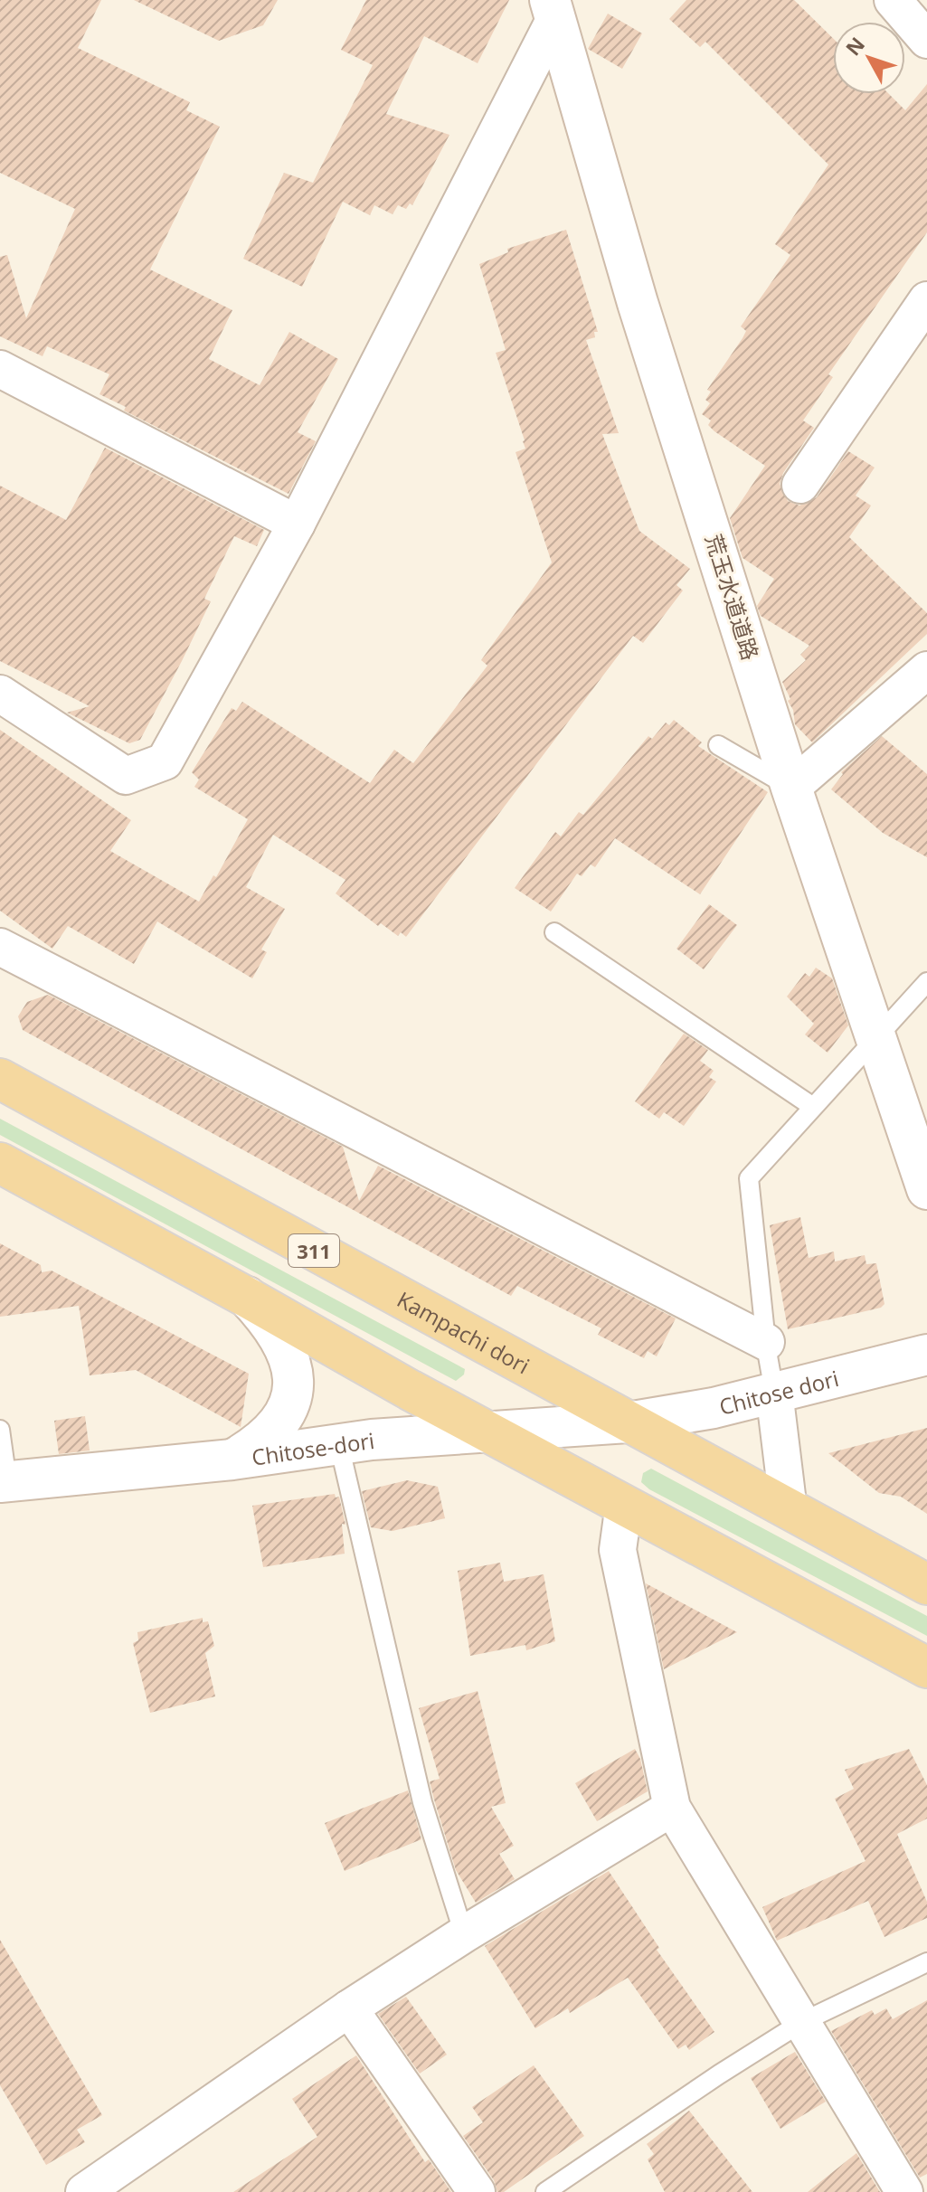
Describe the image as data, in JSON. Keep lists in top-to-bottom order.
{
  "streets": {
    "main road": [
      "荒玉水道道路",
      "311",
      "Kampachi dori",
      "Chitose dori",
      "Chitose-dori"
    ]
  },
  "crossings": [
    ["Kampachi dori", "Chitose dori"],
    ["Kampachi dori", "Chitose-dori"],
    ["Chitose dori", "Chitose-dori"]
  ],
  "north": "top left"
}
